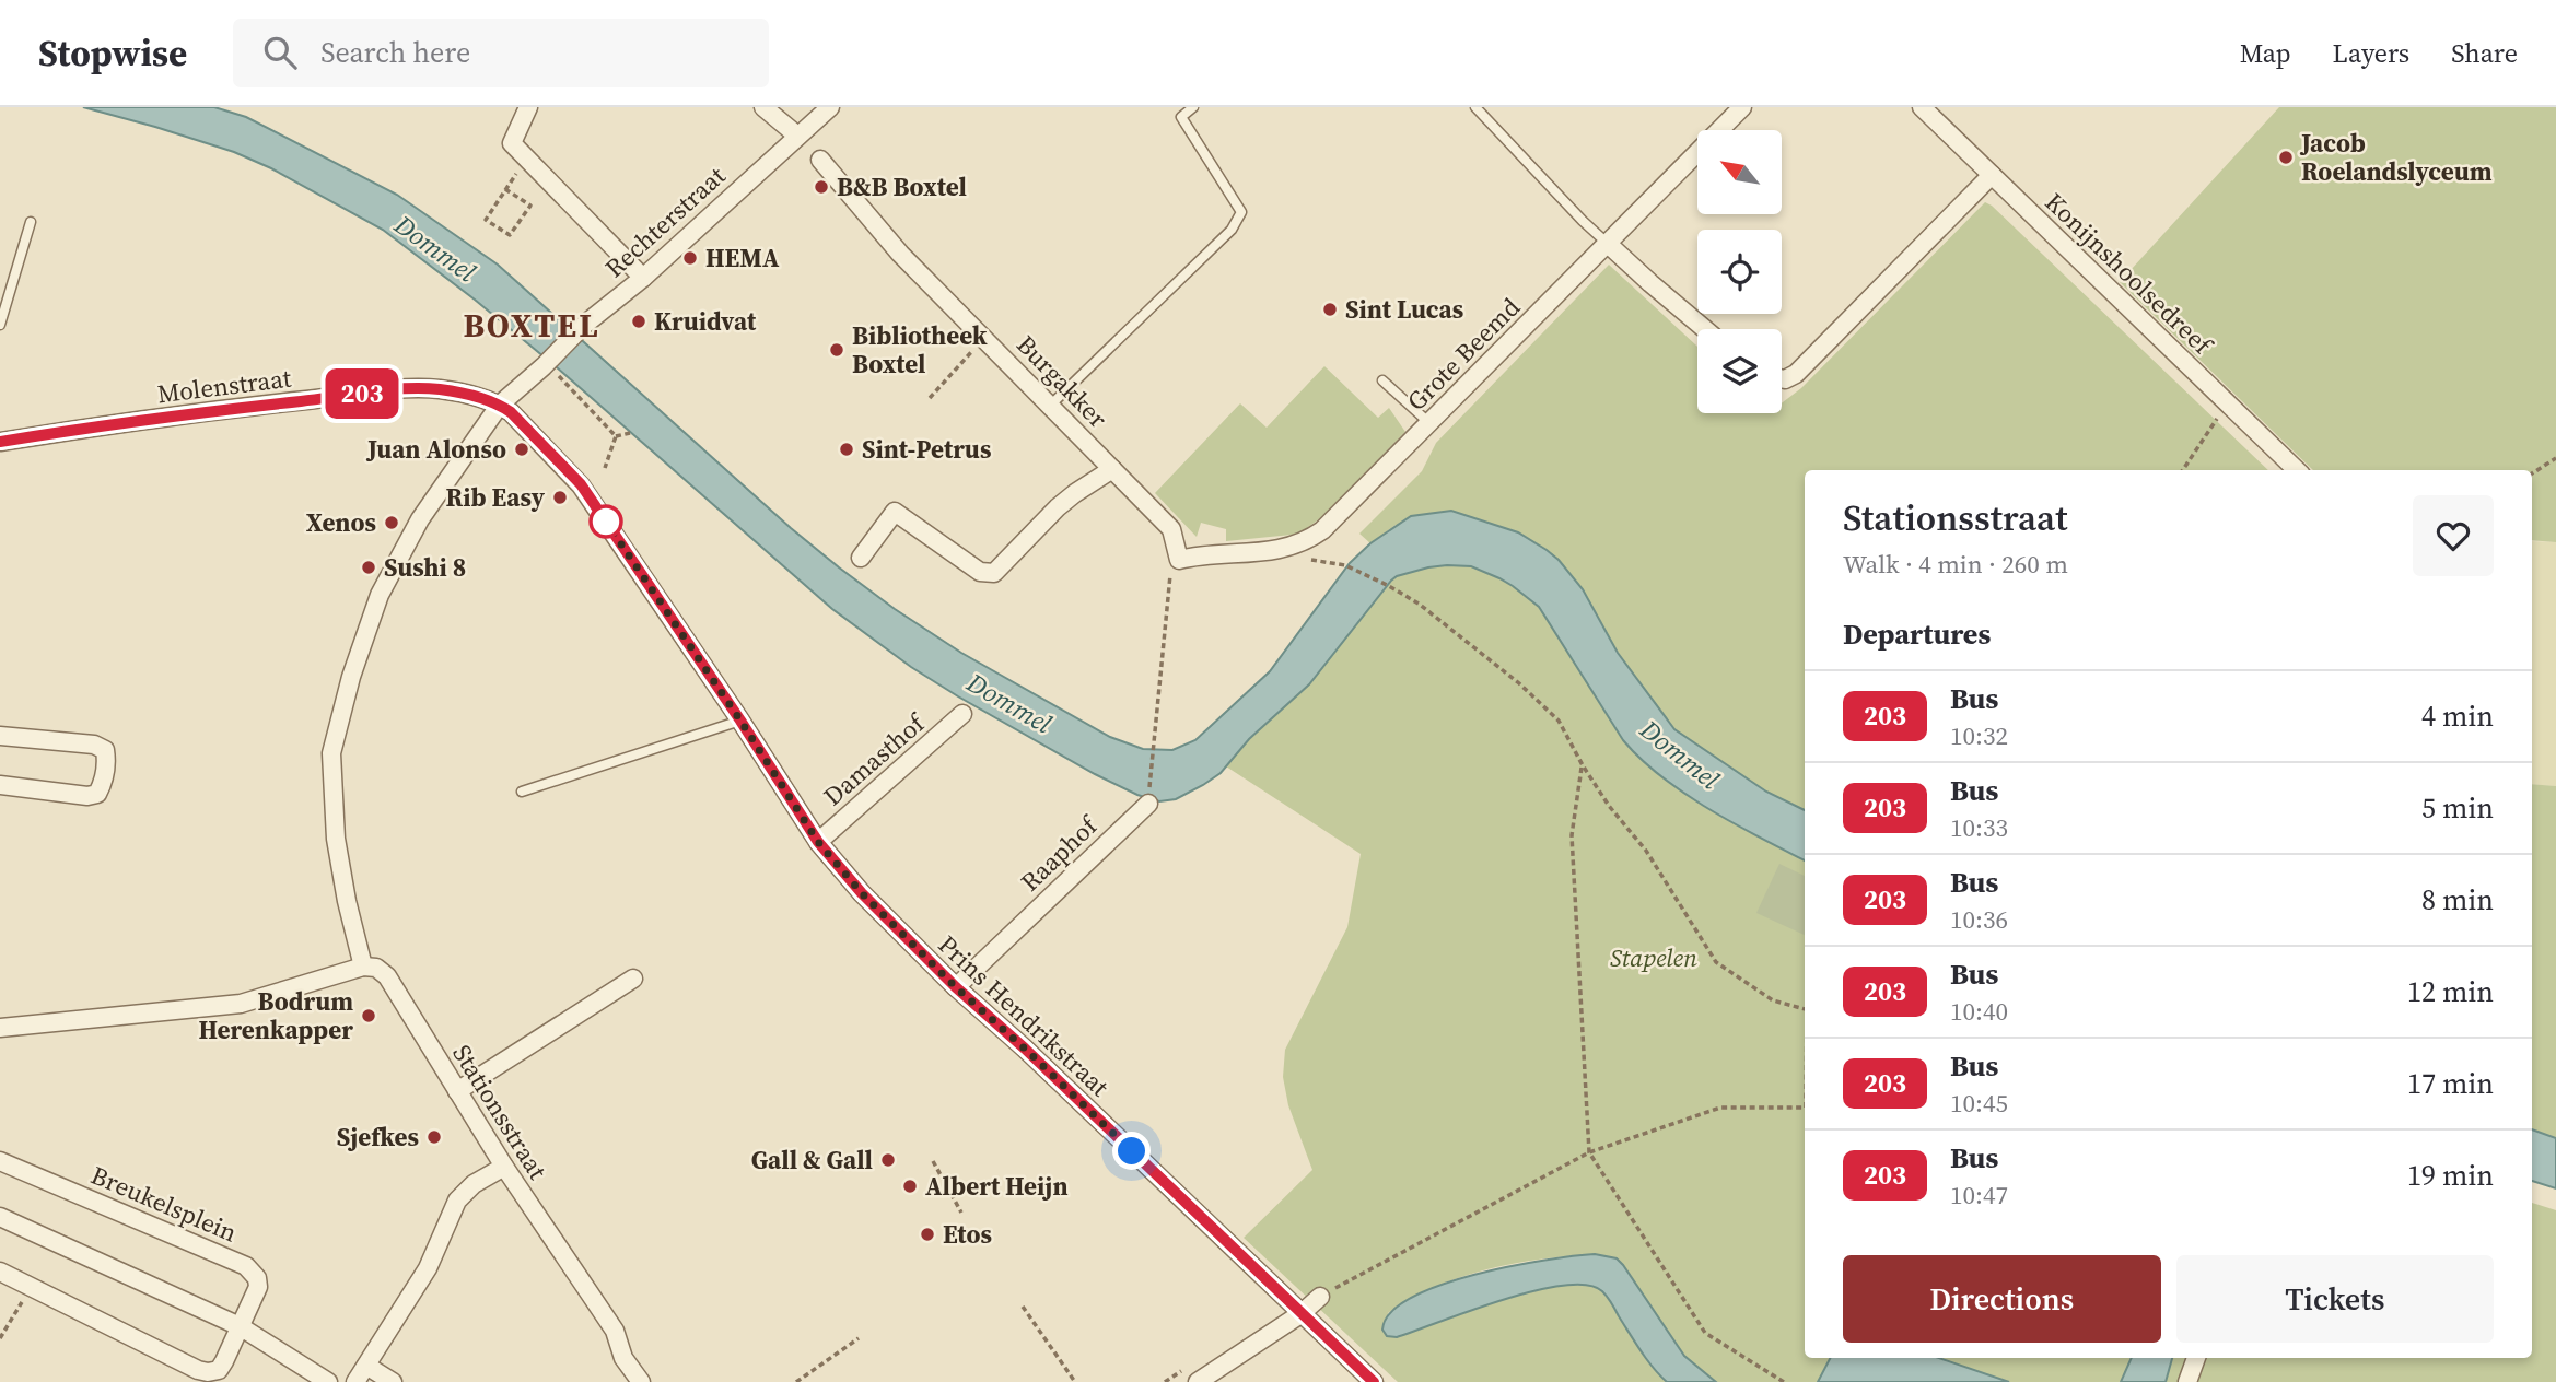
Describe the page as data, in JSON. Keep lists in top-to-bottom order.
{
  "streets": {
    "street": [
      "Rechterstraat",
      "Konijnshoolsedreef",
      "Grote Beemd",
      "Burgakker",
      "Molenstraat",
      "Damasthof",
      "Raaphof",
      "Prins Hendrikstraat",
      "Stationsstraat",
      "Breukelsplein"
    ]
  },
  "crossings": [
    ["Rechterstraat", "Molenstraat"],
    ["Rechterstraat", "Prins Hendrikstraat"],
    ["Grote Beemd", "Burgakker"],
    ["Molenstraat", "Prins Hendrikstraat"],
    ["Damasthof", "Prins Hendrikstraat"],
    ["Raaphof", "Prins Hendrikstraat"]
  ],
  "districts": ["BOXTEL"],
  "water": ["Dommel"],
  "parks": ["Stapelen"],
  "places": [
    "Jacob Roelandslyceum",
    "B&B Boxtel",
    "HEMA",
    "Sint Lucas",
    "Kruidvat",
    "Bibliotheek Boxtel",
    "Juan Alonso",
    "Sint-Petrus",
    "Rib Easy",
    "Xenos",
    "Sushi 8",
    "Bodrum Herenkapper",
    "Sjefkes",
    "Gall & Gall",
    "Albert Heijn",
    "Etos"
  ],
  "lines": ["bus line 203"],
  "north": "top left",
  "page": {
    "header": "Stopwise",
    "search": "Search here",
    "nav": ["Map", "Layers", "Share"],
    "on_map": "203",
    "heading": [
      ["Stationsstraat", "Walk · 4 min · 260 m"],
      "Departures"
    ],
    "list": [
      {
        "mark": "203",
        "name": "Bus",
        "note": "10:32",
        "value": "4 min"
      },
      {
        "mark": "203",
        "name": "Bus",
        "note": "10:33",
        "value": "5 min"
      },
      {
        "mark": "203",
        "name": "Bus",
        "note": "10:36",
        "value": "8 min"
      },
      {
        "mark": "203",
        "name": "Bus",
        "note": "10:40",
        "value": "12 min"
      },
      {
        "mark": "203",
        "name": "Bus",
        "note": "10:45",
        "value": "17 min"
      },
      {
        "mark": "203",
        "name": "Bus",
        "note": "10:47",
        "value": "19 min"
      }
    ],
    "buttons": ["Directions", "Tickets"]
  }
}
